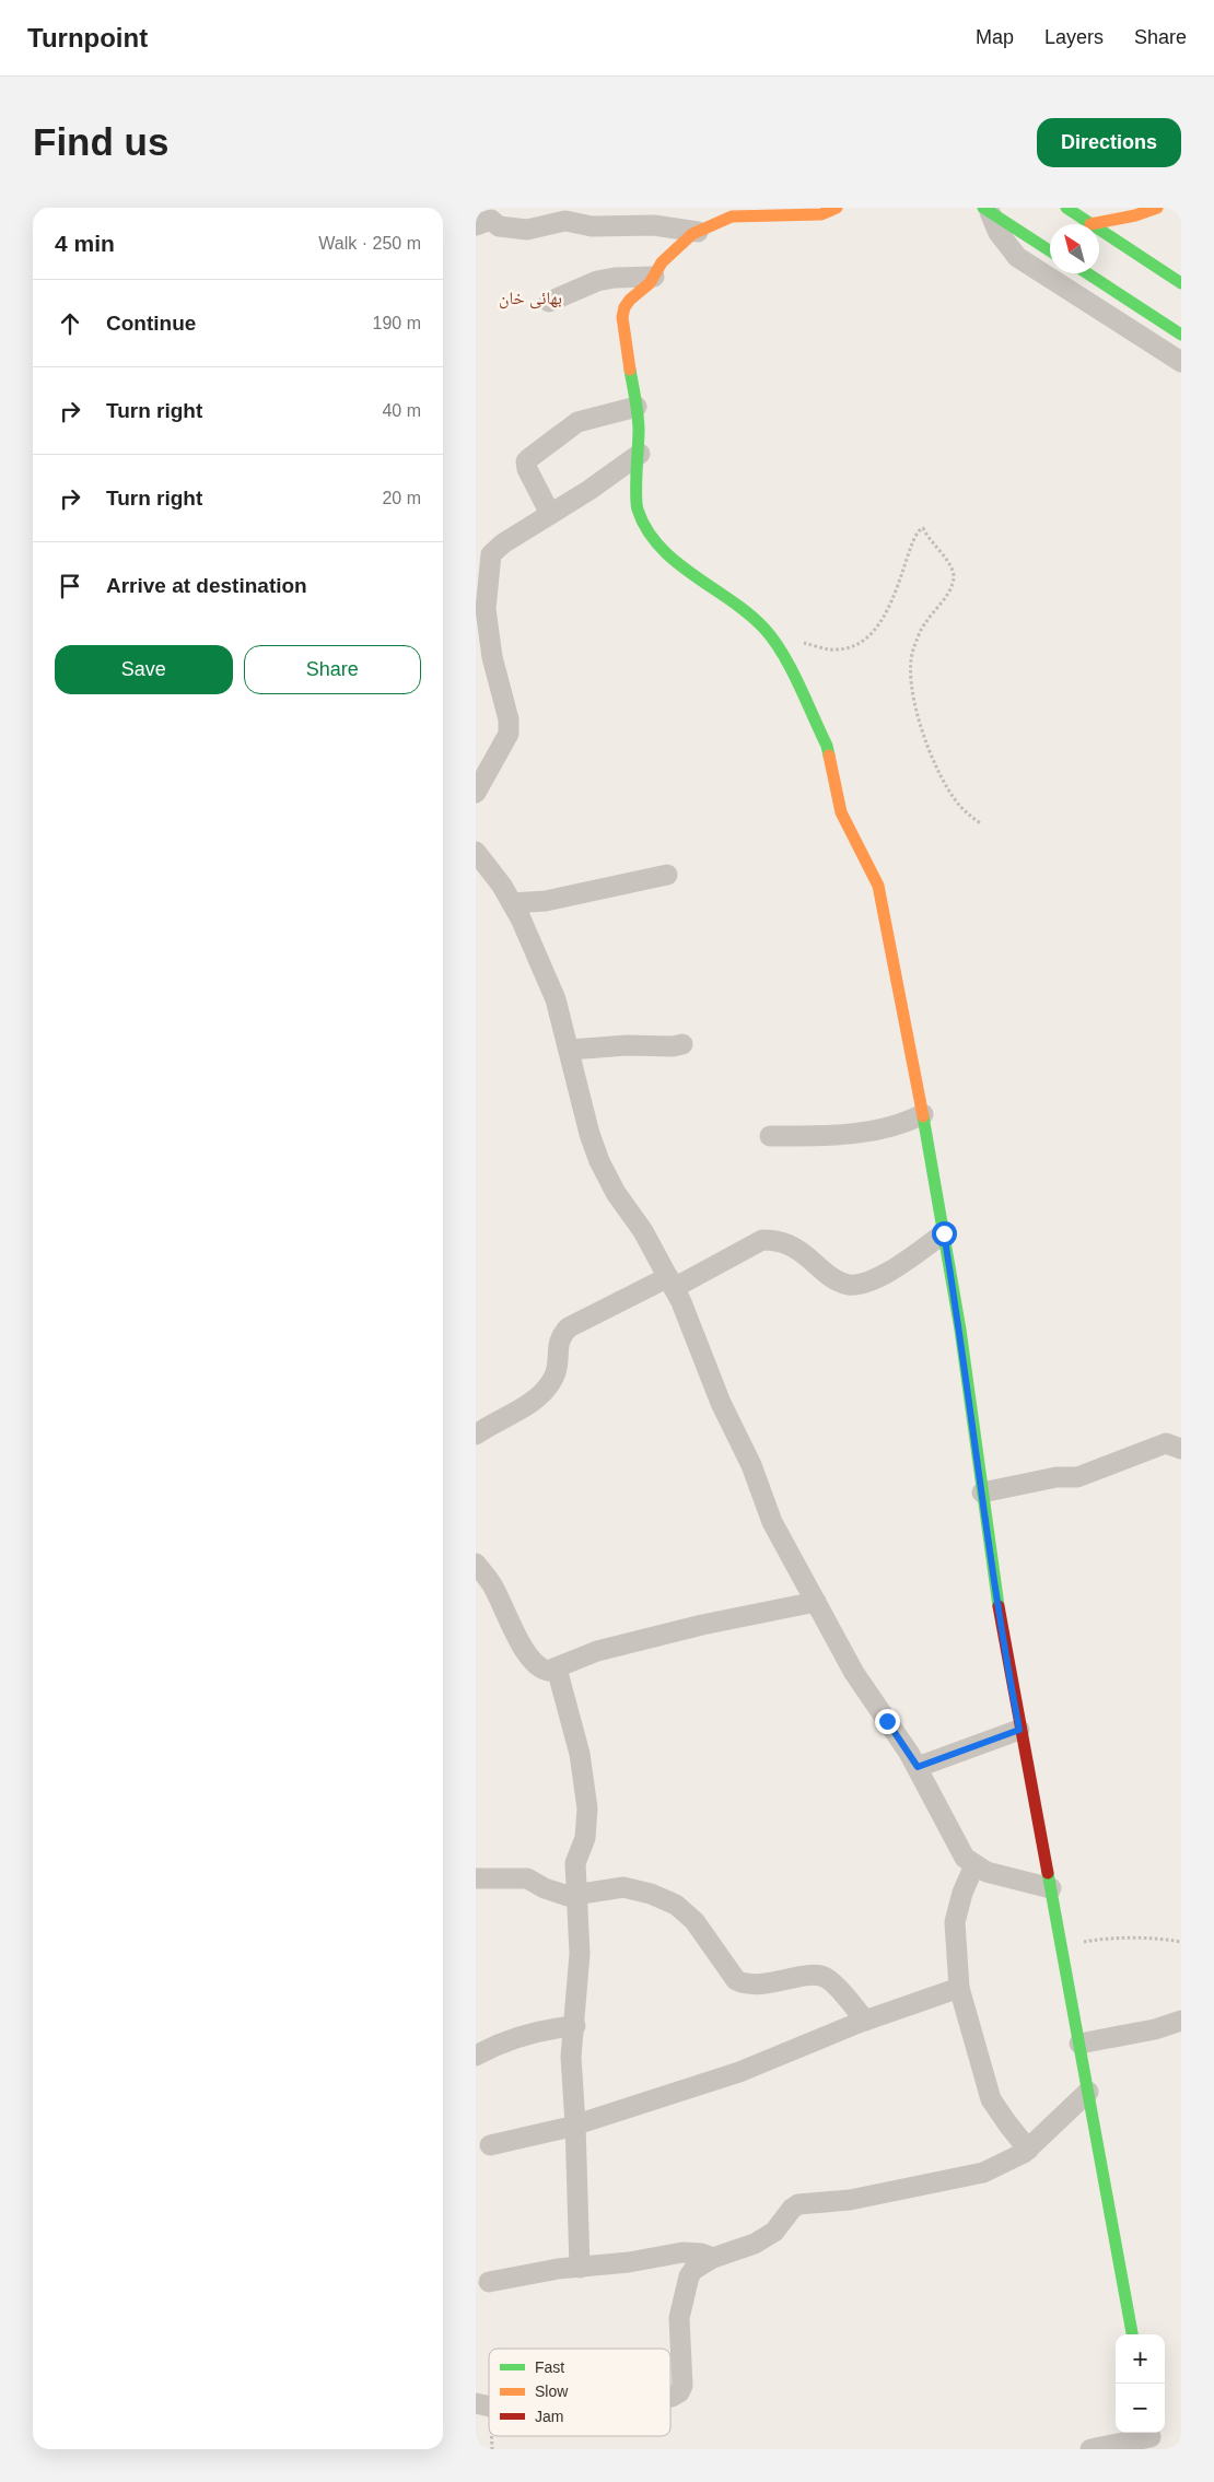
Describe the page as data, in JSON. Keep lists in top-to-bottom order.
{
  "districts": ["بھائی خان"],
  "legend": ["Fast", "Slow", "Jam"],
  "north": "top left",
  "page": {
    "header": "Turnpoint",
    "nav": ["Map", "Layers", "Share"],
    "buttons": [
      "Directions",
      ["Save", "Share"]
    ],
    "title": "Find us",
    "heading": ["4 min", "Walk · 250 m"],
    "list": [
      ["Continue", "190 m"],
      ["Turn right", "40 m"],
      ["Turn right", "20 m"],
      "Arrive at destination"
    ],
    "map_buttons": ["+", "−"]
  }
}
